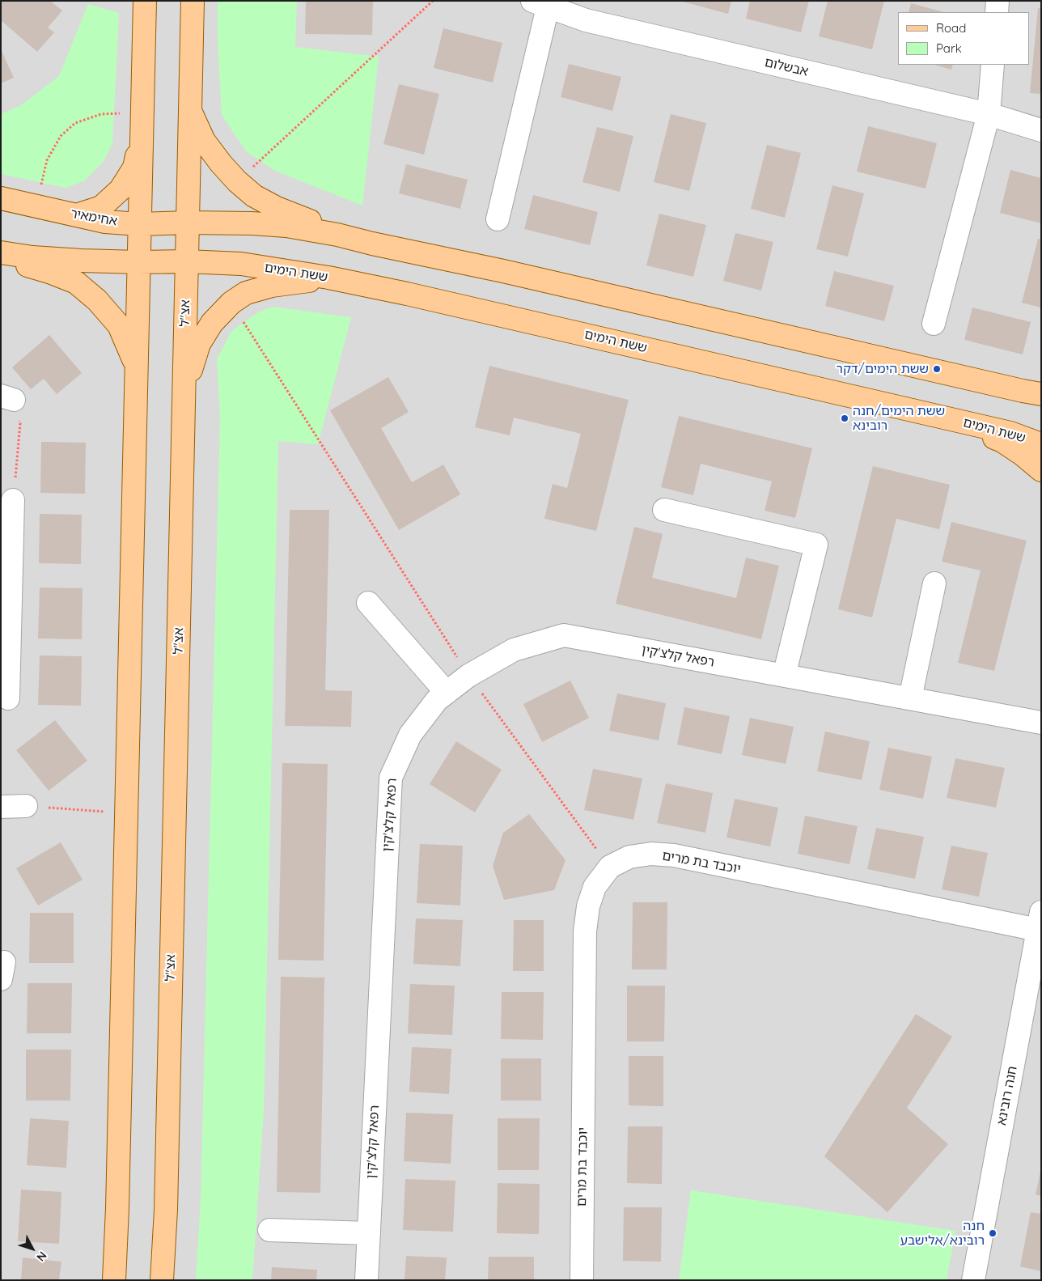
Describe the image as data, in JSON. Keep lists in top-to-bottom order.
{
  "streets": {
    "main road": ["אחימאיר", "ששת הימים", "אצ\"ל"],
    "street": [
      "אבשלום",
      "רפאל קלצ'קין",
      "יוכבד בת מרים",
      "חנה רובינא"
    ]
  },
  "crossings": [
    ["אחימאיר", "אצ\"ל"],
    ["ששת הימים", "אצ\"ל"],
    ["יוכבד בת מרים", "חנה רובינא"]
  ],
  "places": ["ששת הימים/דקר", "ששת הימים/חנה רובינא", "חנה רובינא/אלישבע"],
  "legend": ["Road", "Park"],
  "north": "bottom right"
}
